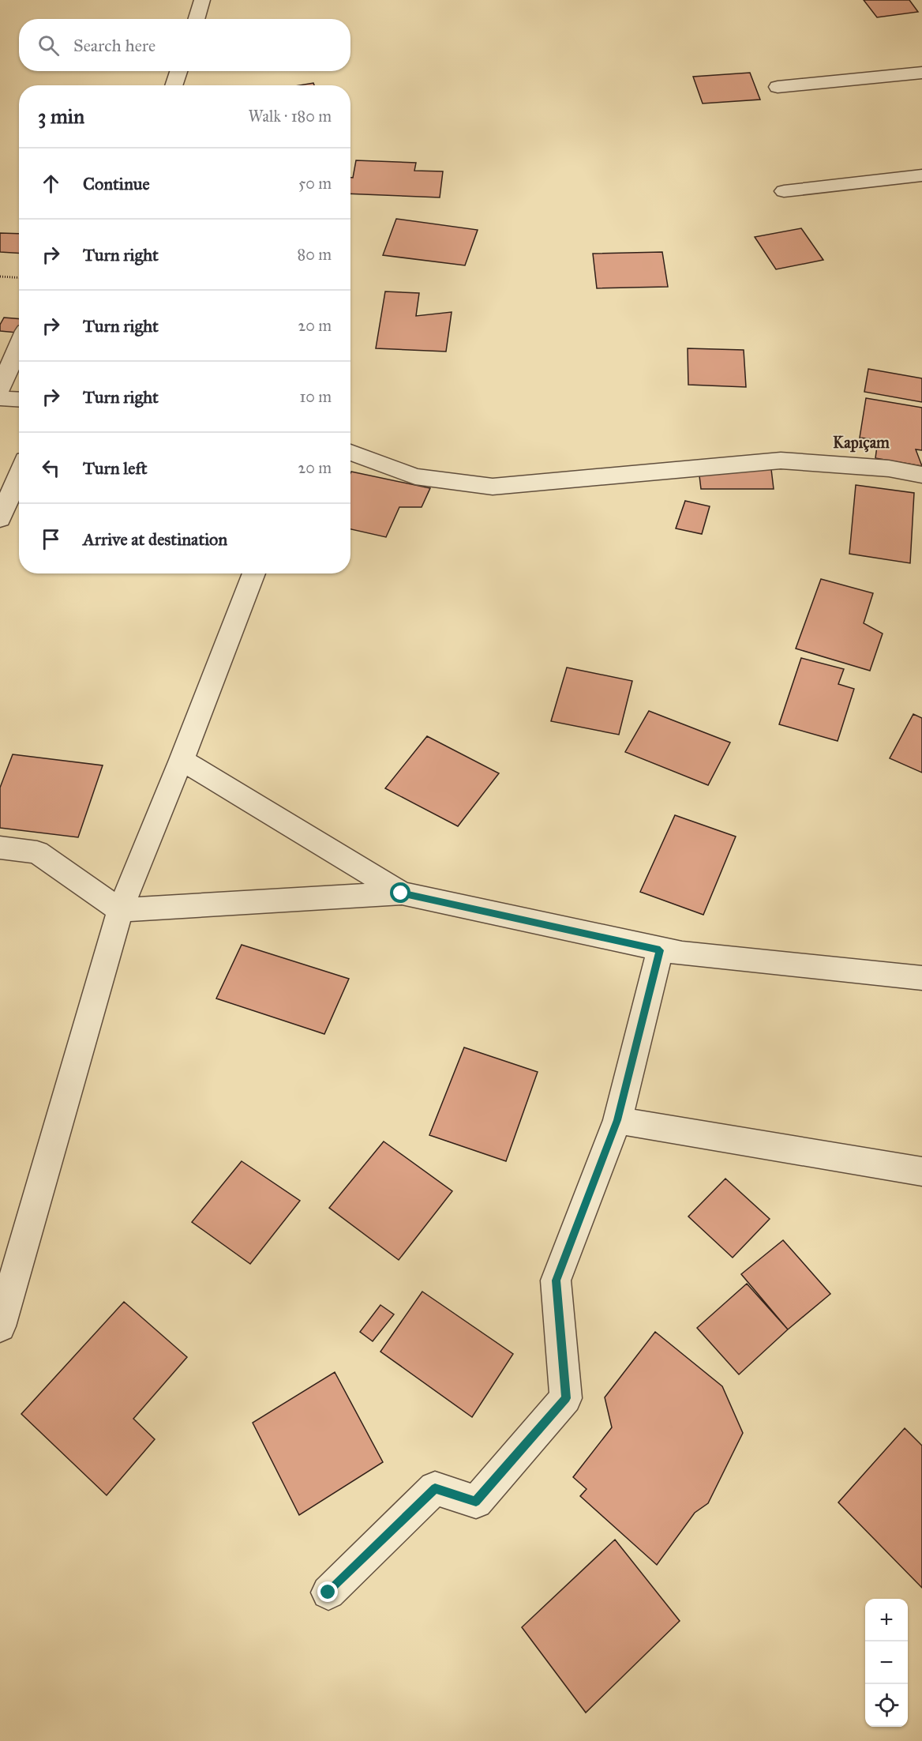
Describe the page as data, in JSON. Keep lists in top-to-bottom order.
{
  "districts": ["Kapıçam"],
  "page": {
    "search": "Search here",
    "heading": ["3 min", "Walk · 180 m"],
    "list": [
      ["Continue", "50 m"],
      ["Turn right", "80 m"],
      ["Turn right", "20 m"],
      ["Turn right", "10 m"],
      ["Turn left", "20 m"],
      "Arrive at destination"
    ],
    "map_buttons": ["+", "−"]
  }
}
